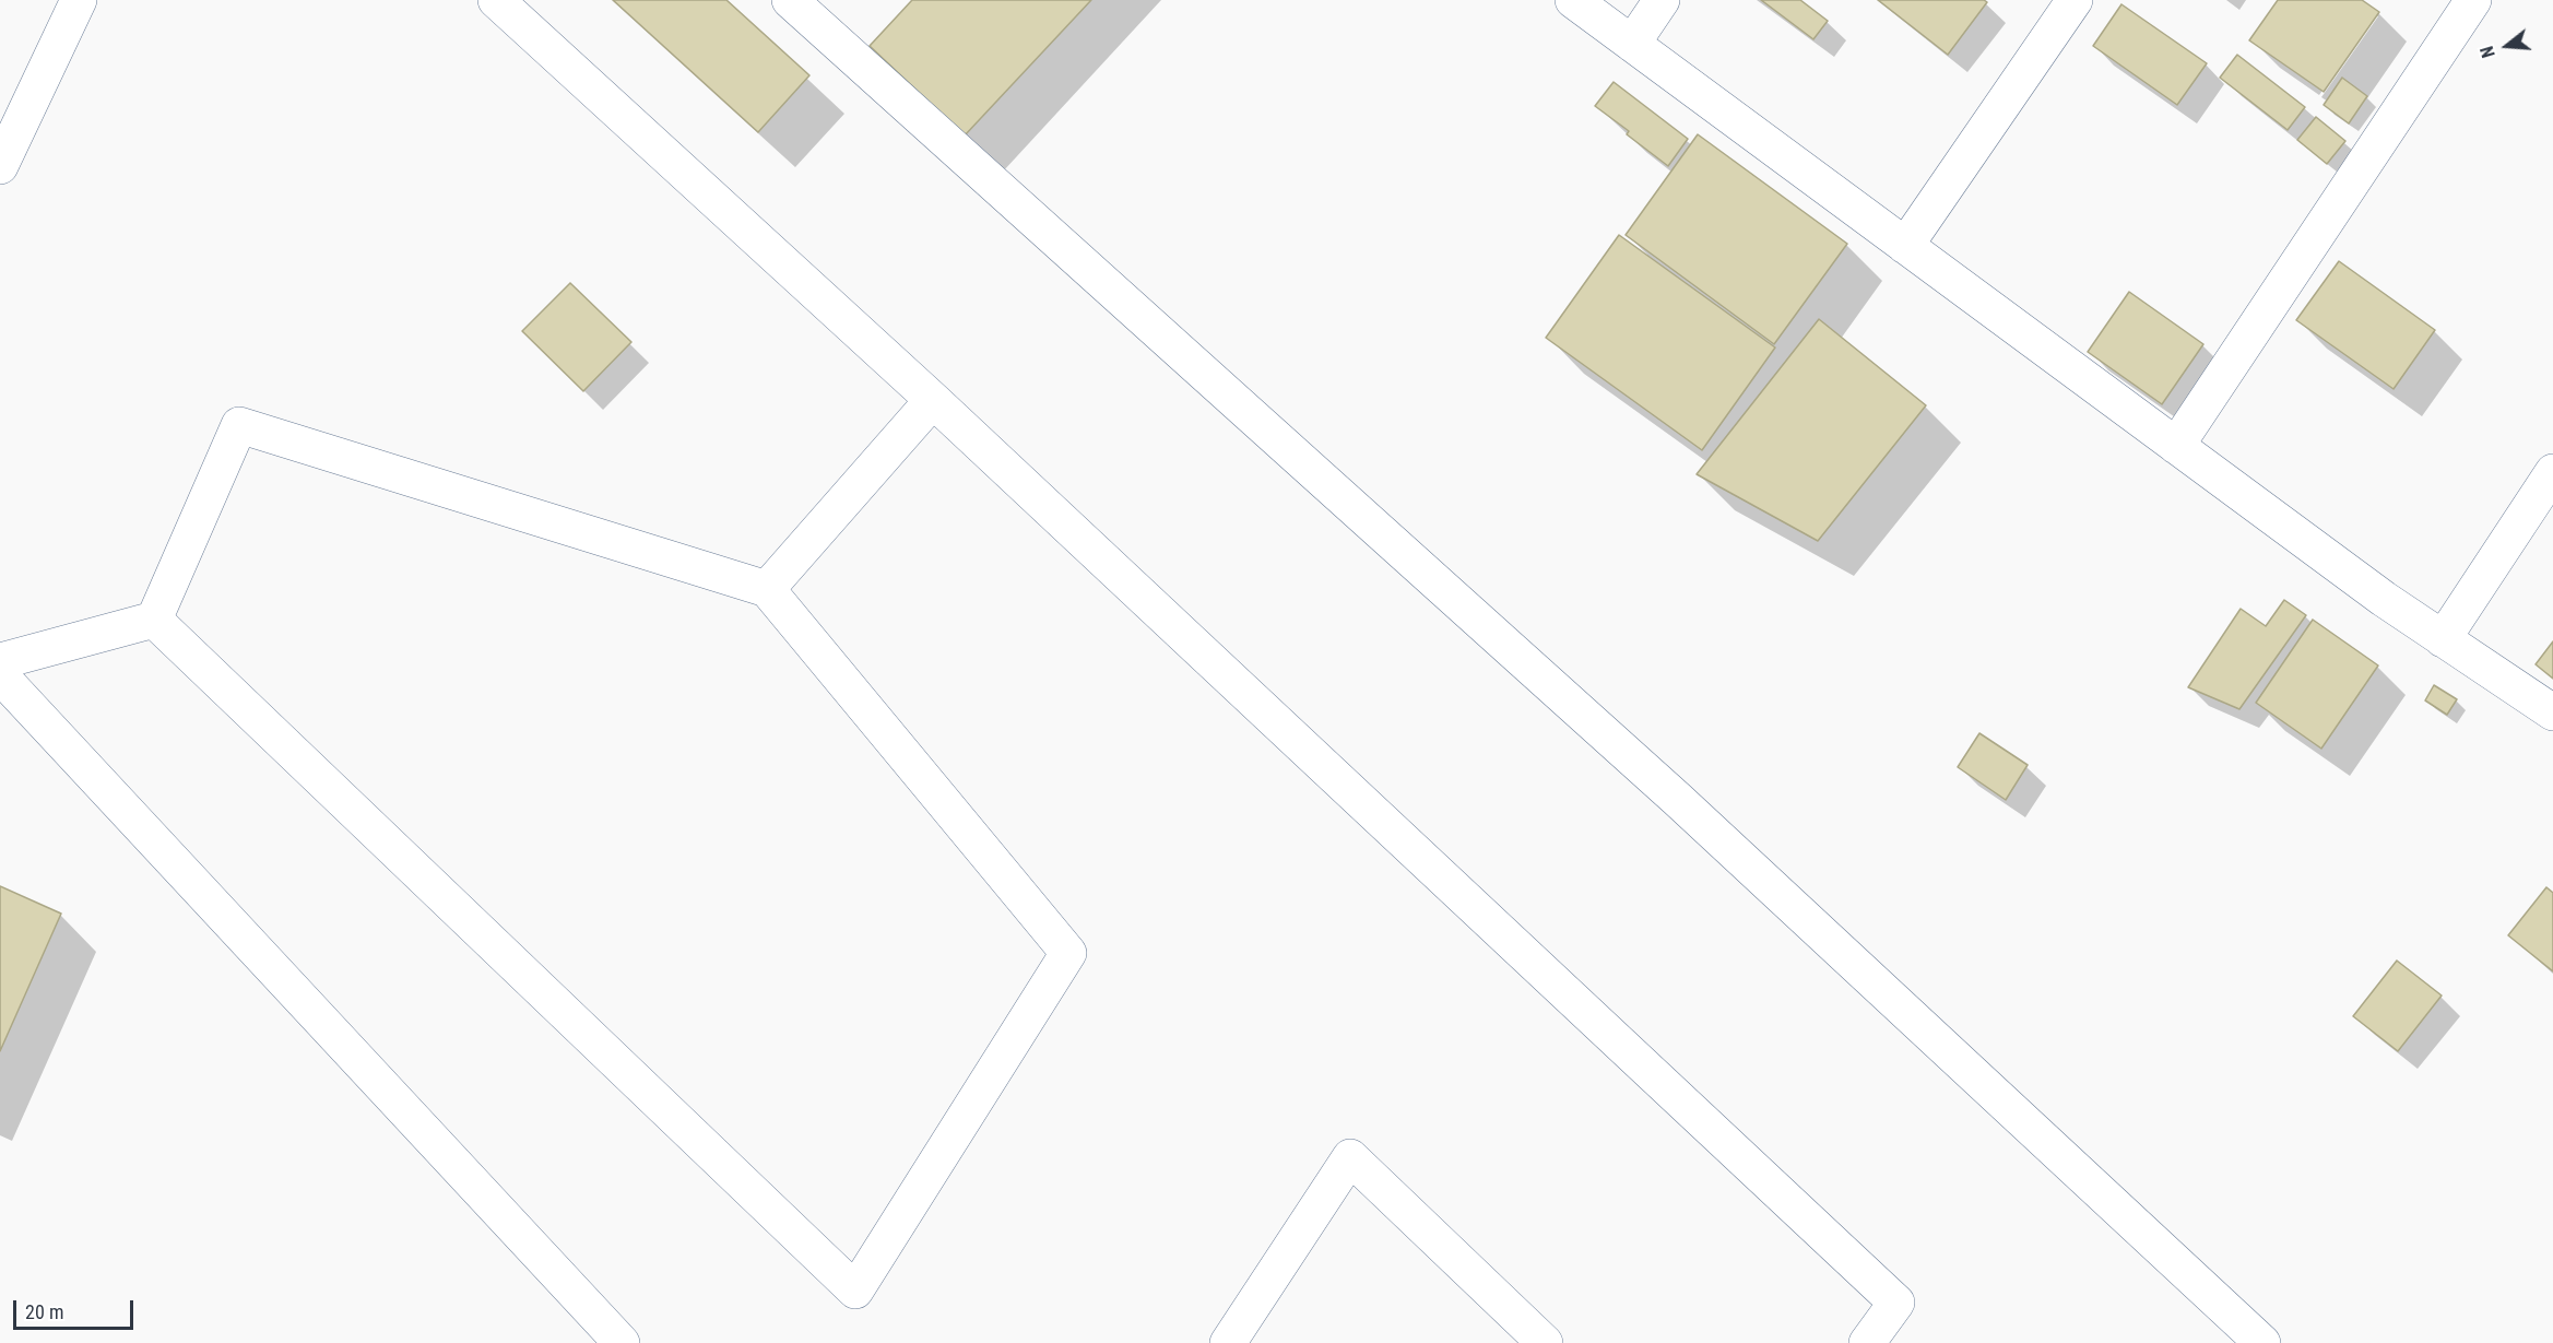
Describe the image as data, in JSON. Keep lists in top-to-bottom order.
{
  "scale_bar": "20 m",
  "north": "left"
}
